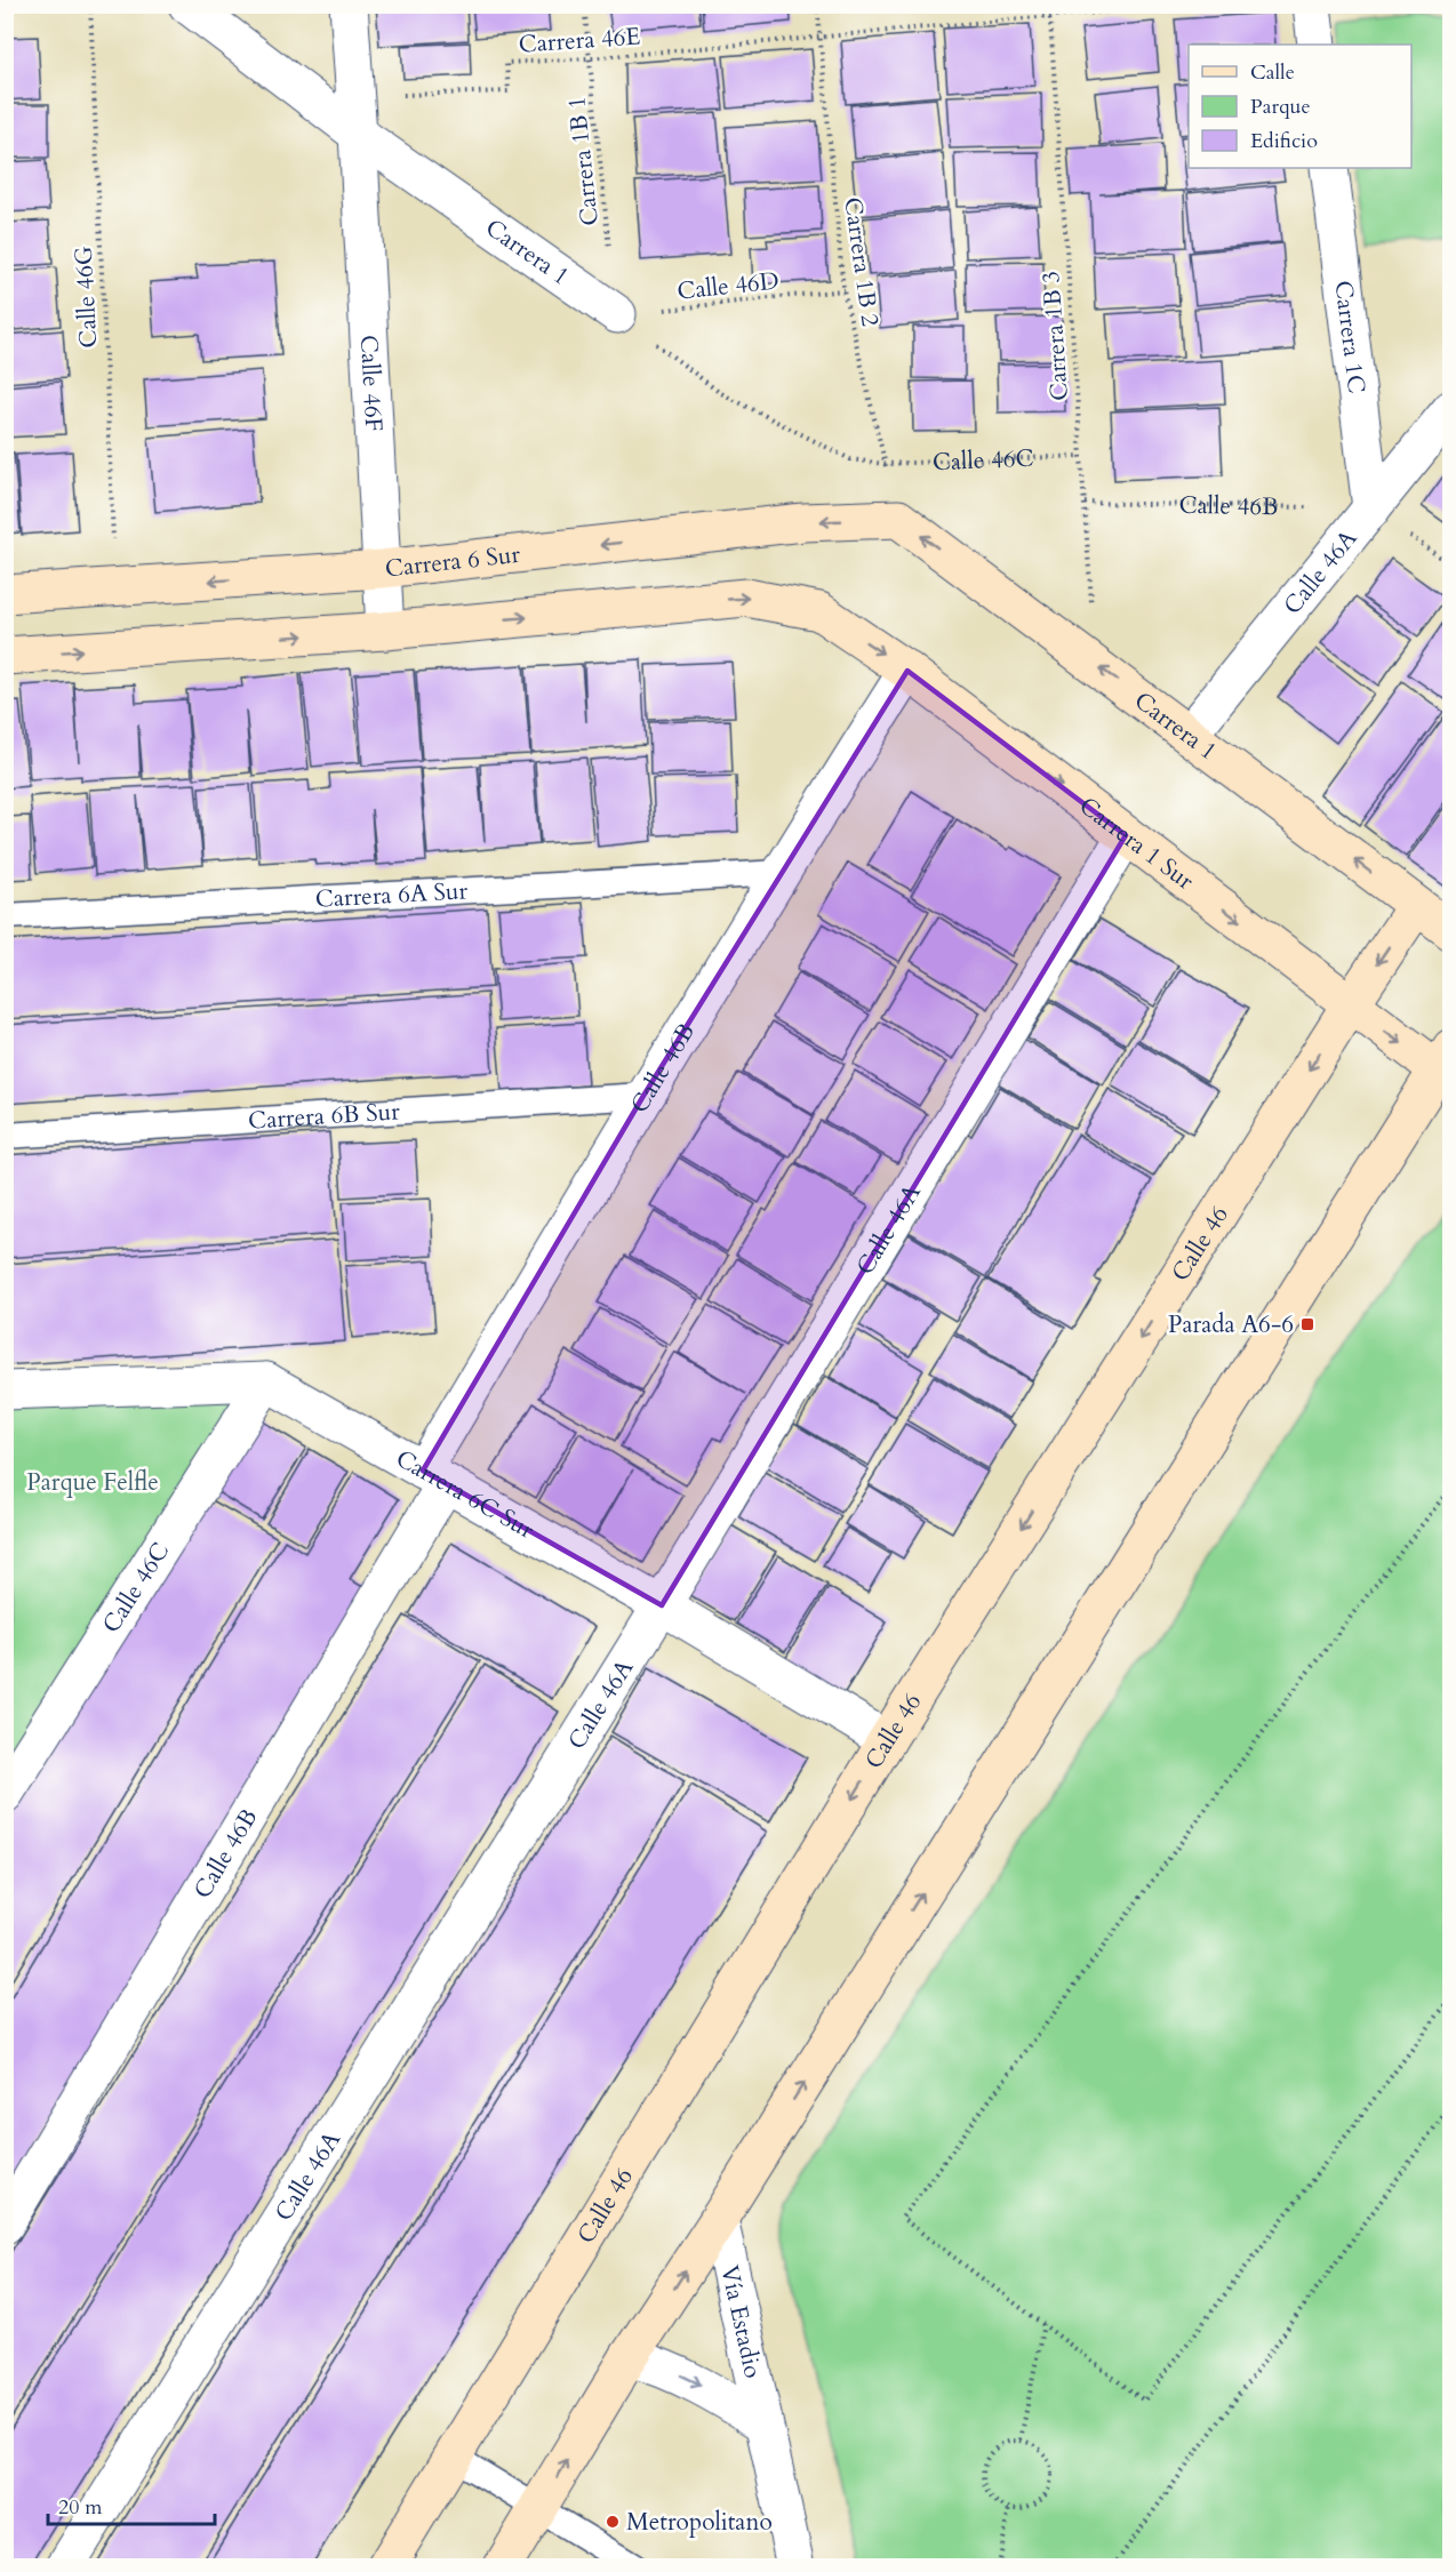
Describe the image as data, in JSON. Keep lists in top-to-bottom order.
{
  "streets": {
    "street": [
      "Carrera 1",
      "Carrera 1C",
      "Calle 46F",
      "Calle 46C",
      "Calle 46B",
      "Carrera 6 Sur",
      "Calle 46A",
      "Carrera 1 Sur",
      "Calle 46",
      "Carrera 6C Sur",
      "Vía Estadio"
    ],
    "lane": ["Carrera 6A Sur", "Carrera 6B Sur"],
    "path": [
      "Carrera 46E",
      "Carrera 1B 1",
      "Carrera 1B 2",
      "Calle 46D",
      "Calle 46G",
      "Carrera 1B 3"
    ]
  },
  "crossings": [
    ["Carrera 46E", "Carrera 1B 1"],
    ["Carrera 46E", "Carrera 1B 2"],
    ["Carrera 46E", "Carrera 1B 3"],
    ["Carrera 46E", "Calle 46F"],
    ["Carrera 1B 1", "Carrera 1"],
    ["Carrera 1B 1", "Calle 46D"],
    ["Carrera 1", "Carrera 1B 2"],
    ["Carrera 1", "Calle 46D"],
    ["Carrera 1", "Carrera 1B 3"],
    ["Carrera 1", "Calle 46F"],
    ["Carrera 1", "Carrera 6 Sur"],
    ["Carrera 1", "Calle 46A"],
    ["Carrera 1", "Calle 46"],
    ["Carrera 1B 2", "Calle 46D"],
    ["Carrera 1B 2", "Calle 46C"],
    ["Carrera 1B 2", "Carrera 6 Sur"],
    ["Calle 46G", "Carrera 6 Sur"],
    ["Carrera 1B 3", "Calle 46C"],
    ["Carrera 1B 3", "Calle 46B"],
    ["Carrera 1C", "Calle 46B"],
    ["Carrera 1C", "Calle 46A"],
    ["Calle 46F", "Carrera 6 Sur"],
    ["Calle 46F", "Carrera 1 Sur"],
    ["Calle 46C", "Carrera 6C Sur"],
    ["Calle 46B", "Calle 46A"],
    ["Calle 46B", "Carrera 1 Sur"],
    ["Calle 46B", "Carrera 6A Sur"],
    ["Calle 46B", "Carrera 6B Sur"],
    ["Calle 46B", "Carrera 6C Sur"],
    ["Calle 46A", "Carrera 1 Sur"],
    ["Calle 46A", "Carrera 6C Sur"],
    ["Carrera 1 Sur", "Calle 46"],
    ["Calle 46", "Carrera 6C Sur"]
  ],
  "one_way": ["Carrera 1", "Carrera 1 Sur"],
  "parks": ["Parque Felfle"],
  "places": {
    "transit": ["Parada A6-6"],
    "other": ["Metropolitano"]
  },
  "legend": ["Calle", "Parque", "Edificio"],
  "scale_bar": "20 m"
}
